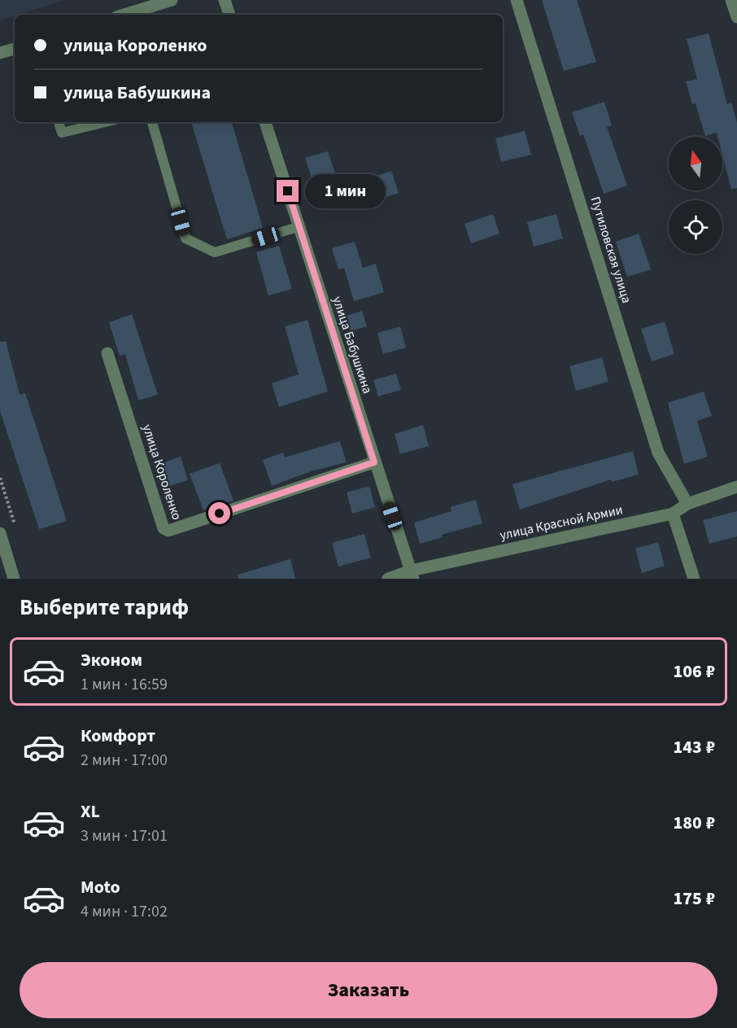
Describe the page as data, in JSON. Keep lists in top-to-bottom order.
{
  "streets": {
    "street": [
      "Путиловская улица",
      "улица Бабушкина",
      "улица Короленко",
      "улица Красной Армии"
    ]
  },
  "crossings": [
    ["Путиловская улица", "улица Красной Армии"],
    ["улица Бабушкина", "улица Короленко"],
    ["улица Бабушкина", "улица Красной Армии"]
  ],
  "north": "top",
  "page": {
    "banner": ["улица Короленко", "улица Бабушкина"],
    "bubble": "1 мин",
    "heading": "Выберите тариф",
    "list": [
      {
        "name": "Эконом",
        "note": "1 мин · 16:59",
        "value": "106 ₽"
      },
      {
        "name": "Комфорт",
        "note": "2 мин · 17:00",
        "value": "143 ₽"
      },
      {
        "name": "XL",
        "note": "3 мин · 17:01",
        "value": "180 ₽"
      },
      {
        "name": "Moto",
        "note": "4 мин · 17:02",
        "value": "175 ₽"
      }
    ],
    "buttons": "Заказать"
  }
}
